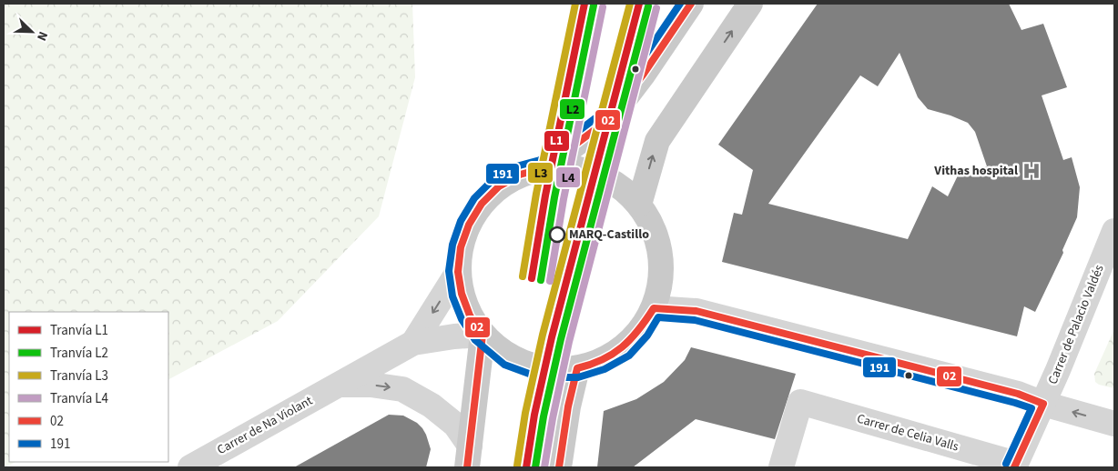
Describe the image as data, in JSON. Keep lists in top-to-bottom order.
{
  "streets": {
    "street": ["Carrer de Palacio Valdés", "Carrer de Na Violant", "Carrer de Celia Valls"]
  },
  "crossings": [
    ["Carrer de Palacio Valdés", "Carrer de Celia Valls"]
  ],
  "places": {
    "hospital": ["Vithas hospital"],
    "other": ["MARQ-Castillo"]
  },
  "lines": [
    "tram line L1",
    "tram line L3",
    "transit line 02",
    "transit line 191",
    "tram line L2",
    "tram line L4"
  ],
  "legend": [
    "Tranvía L1",
    "Tranvía L2",
    "Tranvía L3",
    "Tranvía L4",
    "02",
    "191"
  ],
  "north": "bottom right"
}
